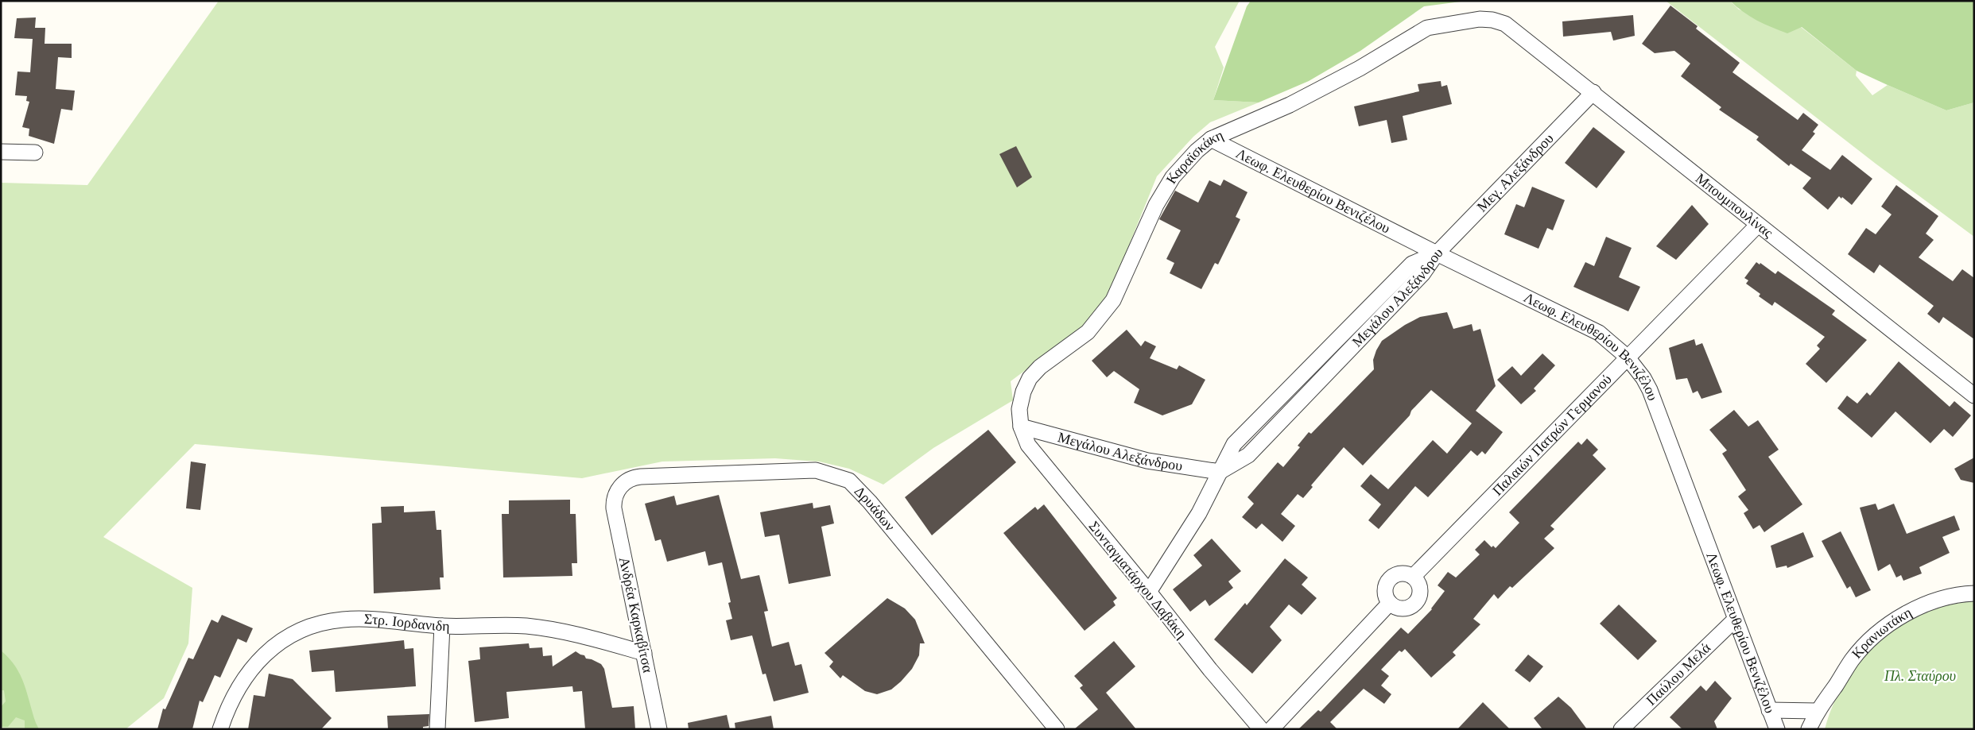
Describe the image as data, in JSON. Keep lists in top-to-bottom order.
{
  "streets": {
    "street": [
      "Καραϊσκάκη",
      "Μεγ. Αλεξάνδρου",
      "Λεωφ. Ελευθερίου Βενιζέλου",
      "Μπουμπουλίνας",
      "Μεγάλου Αλεξάνδρου",
      "Παλαιών Πατρών Γερμανού",
      "Δρυάδων",
      "Συνταγματάρχου Δαβάκη",
      "Ανδρέα Καρκαβίτσα",
      "Στρ. Ιορδανιδη",
      "Κρανιωτάκη",
      "Παύλου Μελά"
    ]
  },
  "crossings": [
    ["Καραϊσκάκη", "Λεωφ. Ελευθερίου Βενιζέλου"],
    ["Καραϊσκάκη", "Μπουμπουλίνας"],
    ["Καραϊσκάκη", "Μεγάλου Αλεξάνδρου"],
    ["Καραϊσκάκη", "Συνταγματάρχου Δαβάκη"],
    ["Μεγ. Αλεξάνδρου", "Λεωφ. Ελευθερίου Βενιζέλου"],
    ["Μεγ. Αλεξάνδρου", "Μπουμπουλίνας"],
    ["Μεγ. Αλεξάνδρου", "Μεγάλου Αλεξάνδρου"],
    ["Λεωφ. Ελευθερίου Βενιζέλου", "Μεγάλου Αλεξάνδρου"],
    ["Λεωφ. Ελευθερίου Βενιζέλου", "Παλαιών Πατρών Γερμανού"],
    ["Λεωφ. Ελευθερίου Βενιζέλου", "Παύλου Μελά"],
    ["Μπουμπουλίνας", "Παλαιών Πατρών Γερμανού"],
    ["Μεγάλου Αλεξάνδρου", "Συνταγματάρχου Δαβάκη"],
    ["Δρυάδων", "Ανδρέα Καρκαβίτσα"],
    ["Ανδρέα Καρκαβίτσα", "Στρ. Ιορδανιδη"]
  ],
  "parks": ["Πλ. Σταύρου"]
}
